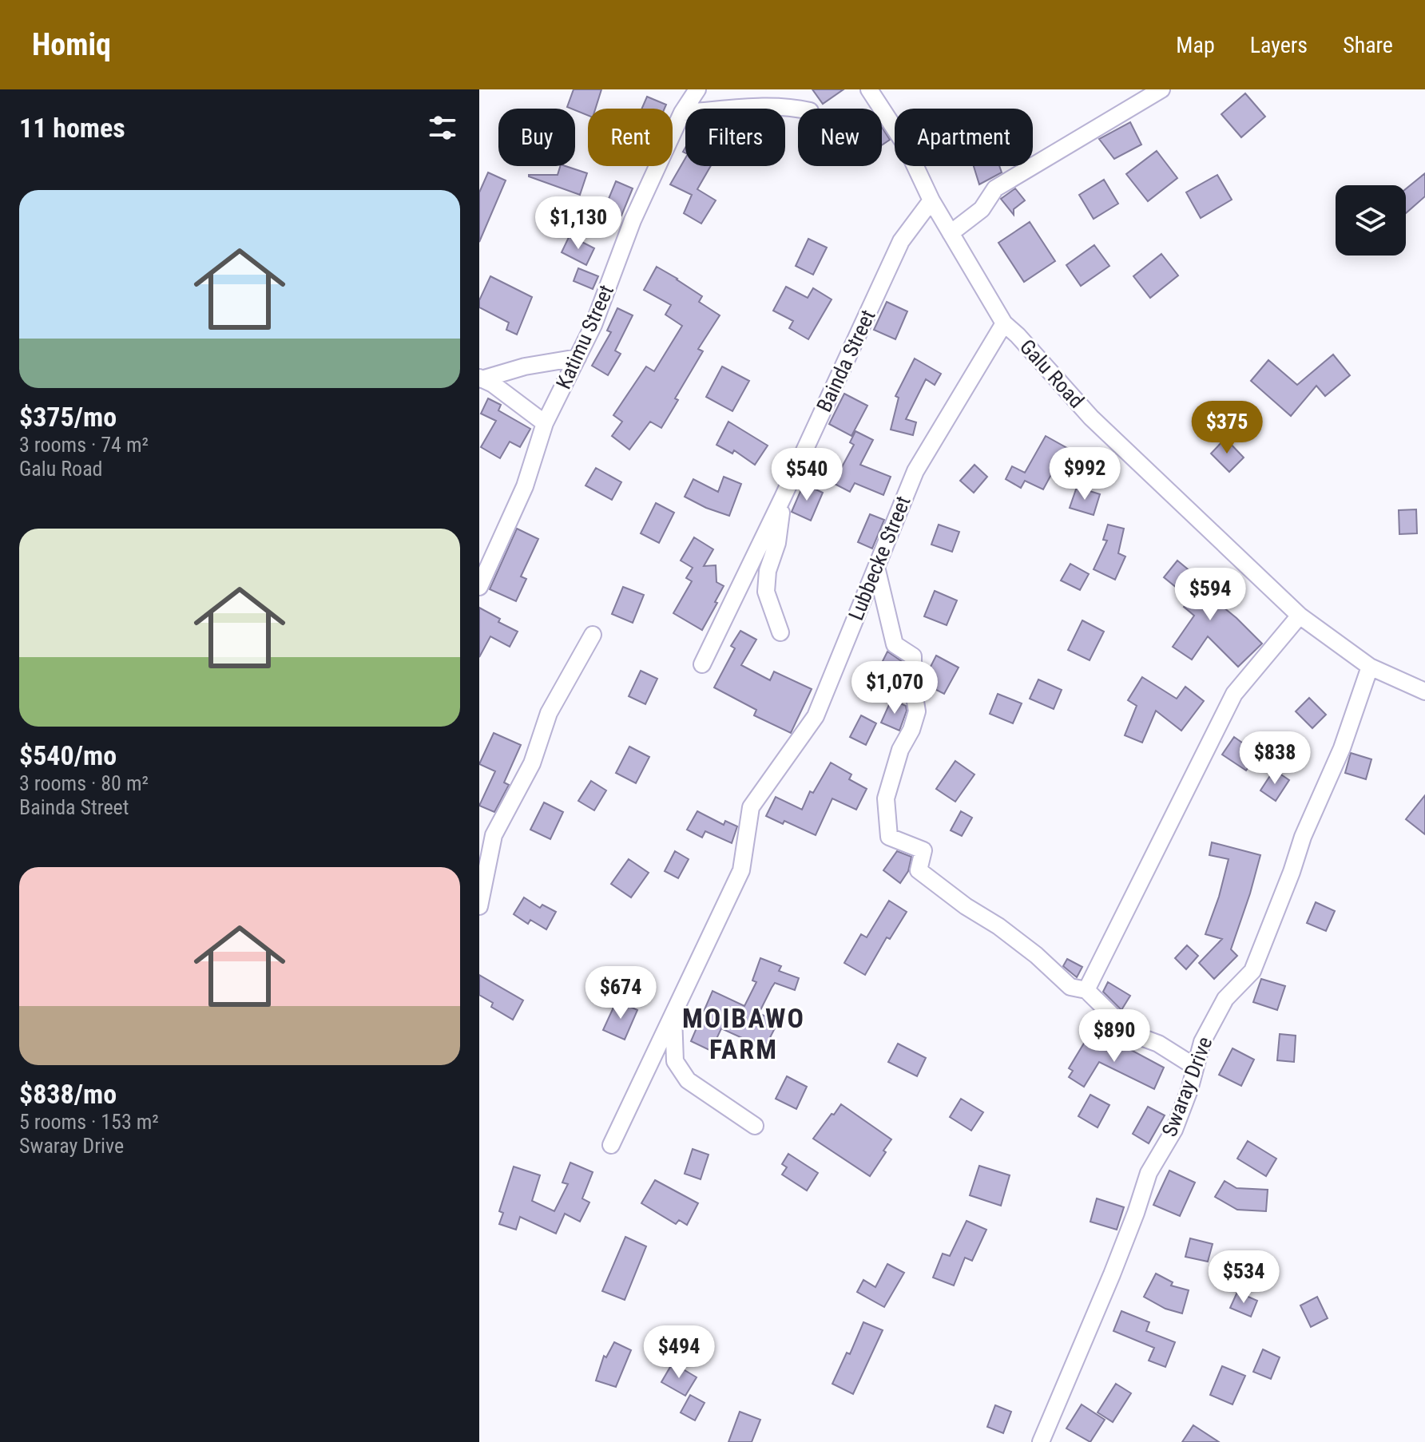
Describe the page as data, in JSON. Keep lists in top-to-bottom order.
{
  "streets": {
    "street": [
      "Katimu Street",
      "Bainda Street",
      "Galu Road",
      "Lubbecke Street",
      "Swaray Drive"
    ]
  },
  "crossings": [
    ["Bainda Street", "Galu Road"],
    ["Galu Road", "Lubbecke Street"],
    ["Galu Road", "Swaray Drive"]
  ],
  "districts": ["MOIBAWO FARM"],
  "page": {
    "header": "Homiq",
    "nav": ["Map", "Layers", "Share"],
    "heading": "11 homes",
    "chip": [
      "Buy",
      "Rent",
      "Filters",
      "New",
      "Apartment"
    ],
    "list": [
      {
        "name": "$375/mo",
        "note": "3 rooms · 74 m² · Galu Road"
      },
      {
        "name": "$540/mo",
        "note": "3 rooms · 80 m² · Bainda Street"
      },
      {
        "name": "$838/mo",
        "note": "5 rooms · 153 m² · Swaray Drive"
      }
    ],
    "price": [
      "$1,130",
      "$375",
      "$992",
      "$540",
      "$594",
      "$1,070",
      "$838",
      "$674",
      "$890",
      "$534",
      "$494"
    ]
  }
}
